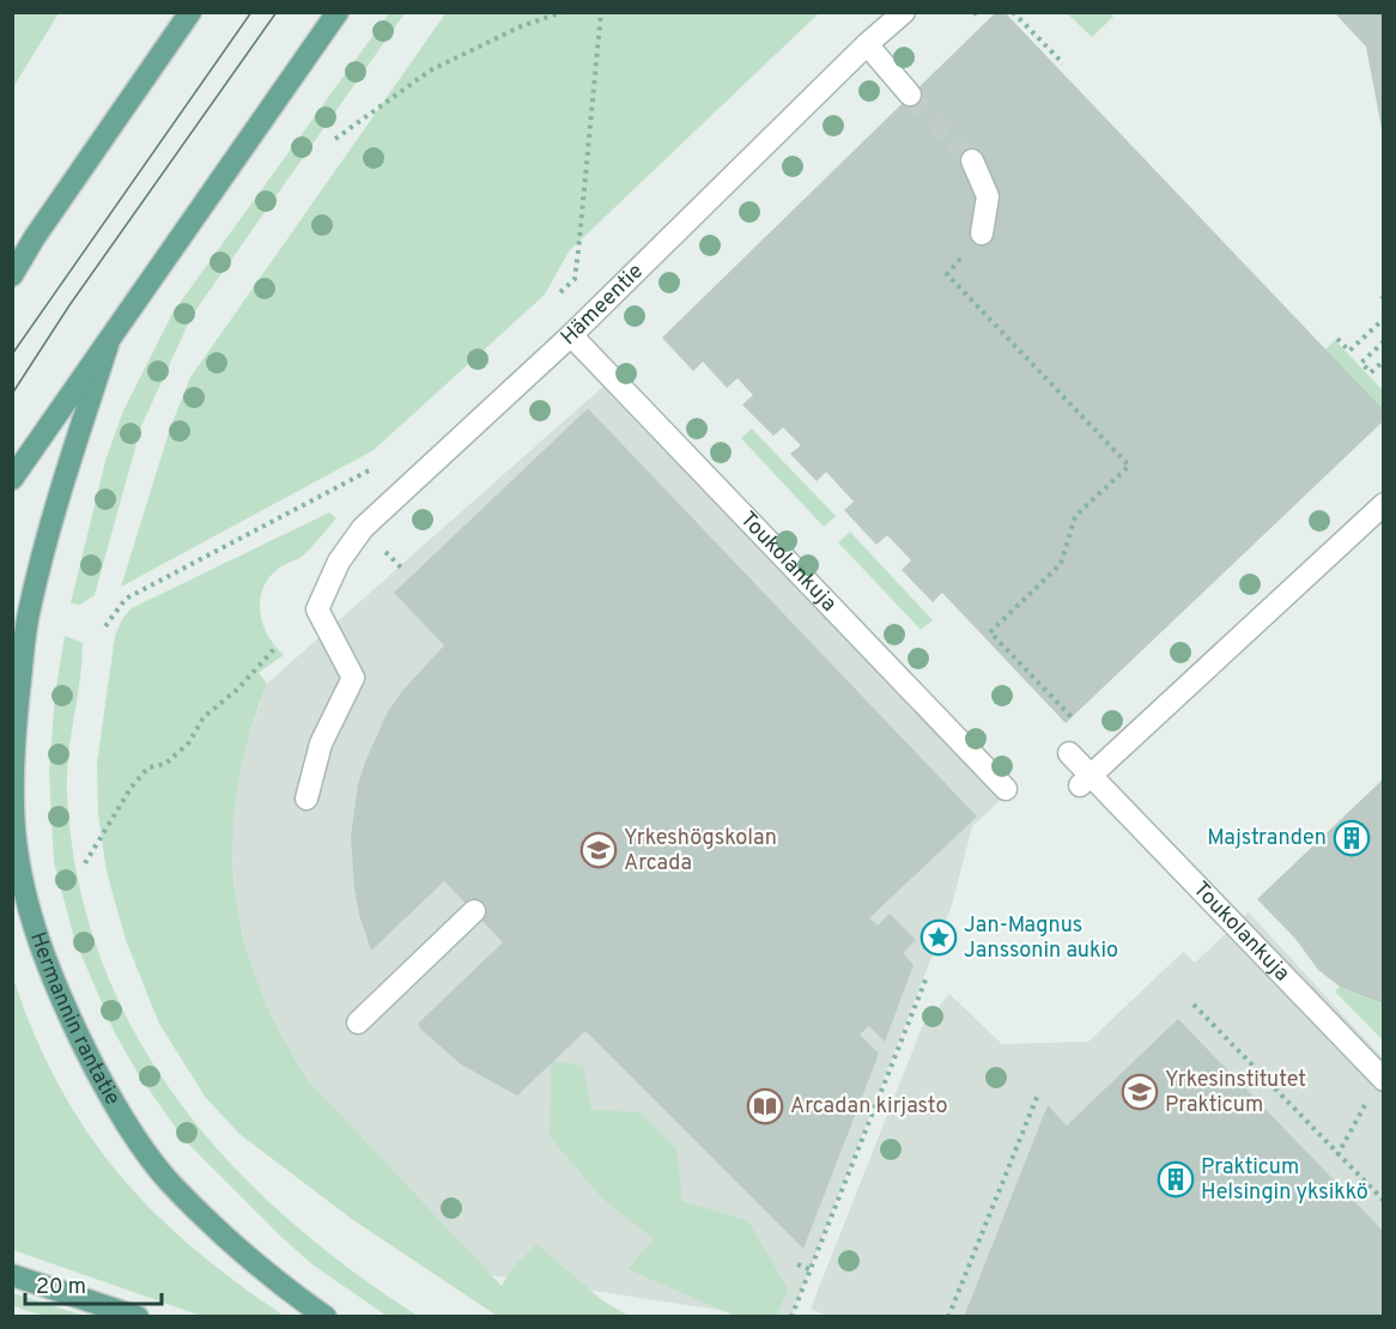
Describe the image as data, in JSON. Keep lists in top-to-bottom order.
{
  "streets": {
    "main road": ["Hermannin rantatie"],
    "street": ["Hämeentie", "Toukolankuja"]
  },
  "crossings": [
    ["Hämeentie", "Toukolankuja"]
  ],
  "places": {
    "building": ["Majstranden", "Prakticum Helsingin yksikkö"],
    "school or university": ["Yrkeshögskolan Arcada", "Yrkesinstitutet Prakticum"],
    "place": ["Jan-Magnus Janssonin aukio"],
    "library": ["Arcadan kirjasto"]
  },
  "scale_bar": "20 m"
}
